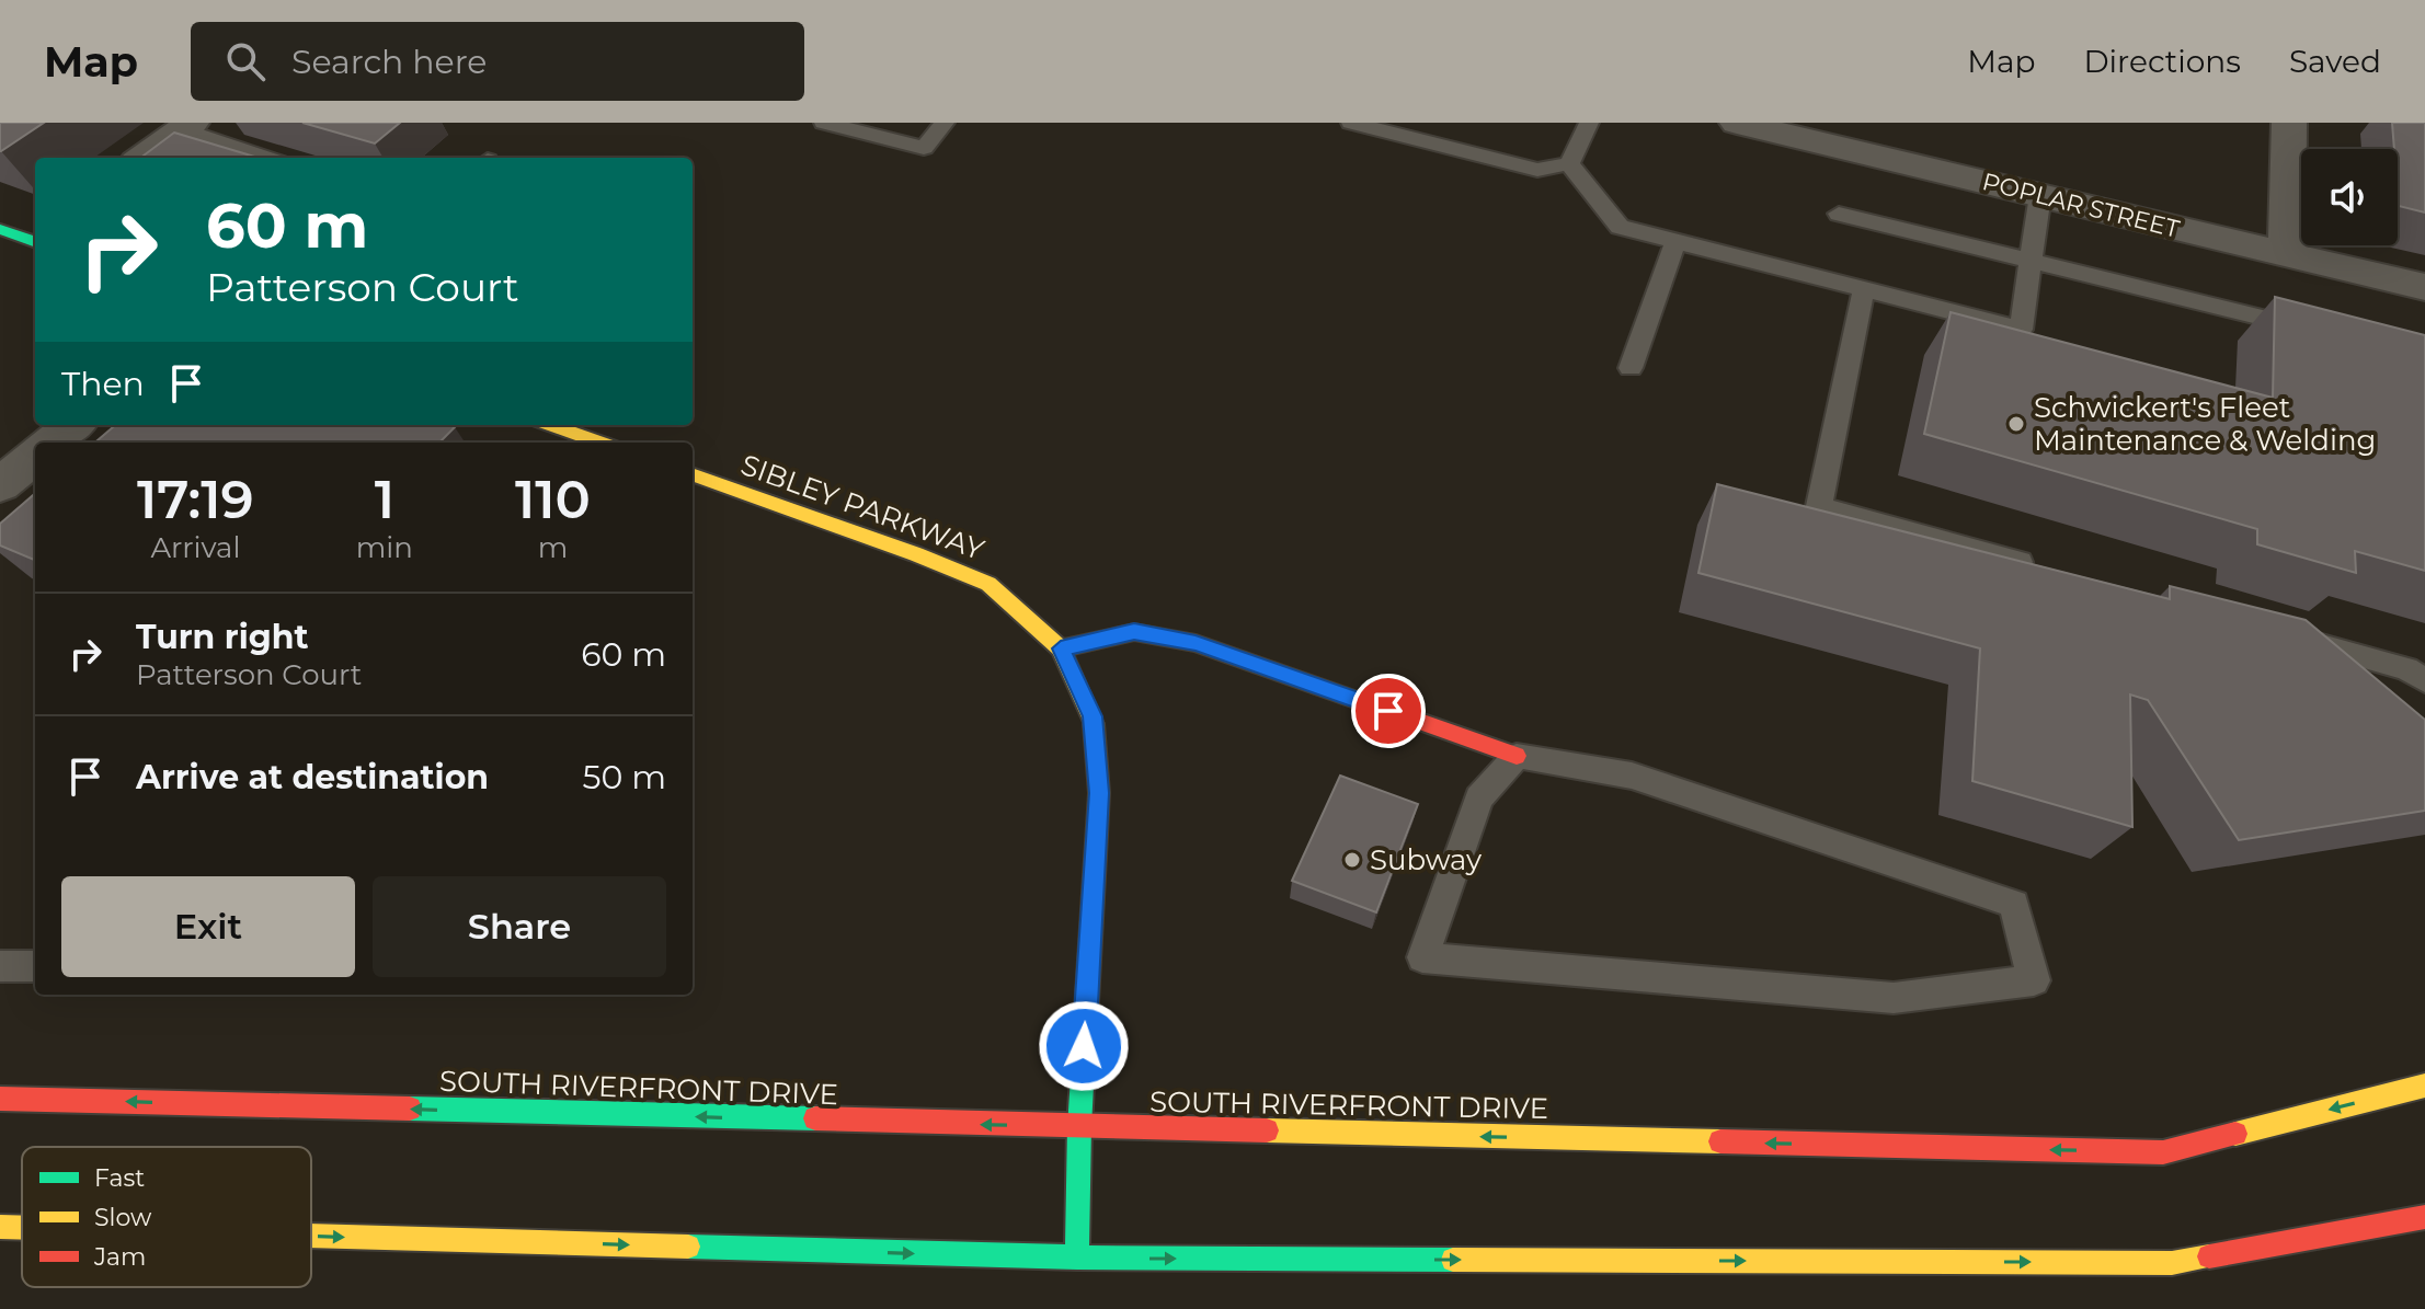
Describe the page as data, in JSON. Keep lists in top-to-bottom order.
{
  "streets": {
    "main road": ["SIBLEY PARKWAY", "SOUTH RIVERFRONT DRIVE"],
    "street": ["POPLAR STREET"]
  },
  "crossings": [
    ["SIBLEY PARKWAY", "SOUTH RIVERFRONT DRIVE"]
  ],
  "places": ["Schwickert's Fleet Maintenance & Welding", "Subway"],
  "legend": ["Fast", "Slow", "Jam"],
  "page": {
    "header": "Map",
    "search": "Search here",
    "nav": ["Map", "Directions", "Saved"],
    "turn": ["60 m", "Patterson Court"],
    "then": "Then",
    "eta": [
      "17:19",
      "Arrival",
      "1",
      "min",
      "110",
      "m"
    ],
    "list": [
      {
        "name": "Turn right",
        "note": "Patterson Court",
        "value": "60 m"
      },
      {
        "name": "Arrive at destination",
        "value": "50 m"
      }
    ],
    "buttons": ["Exit", "Share"]
  }
}
